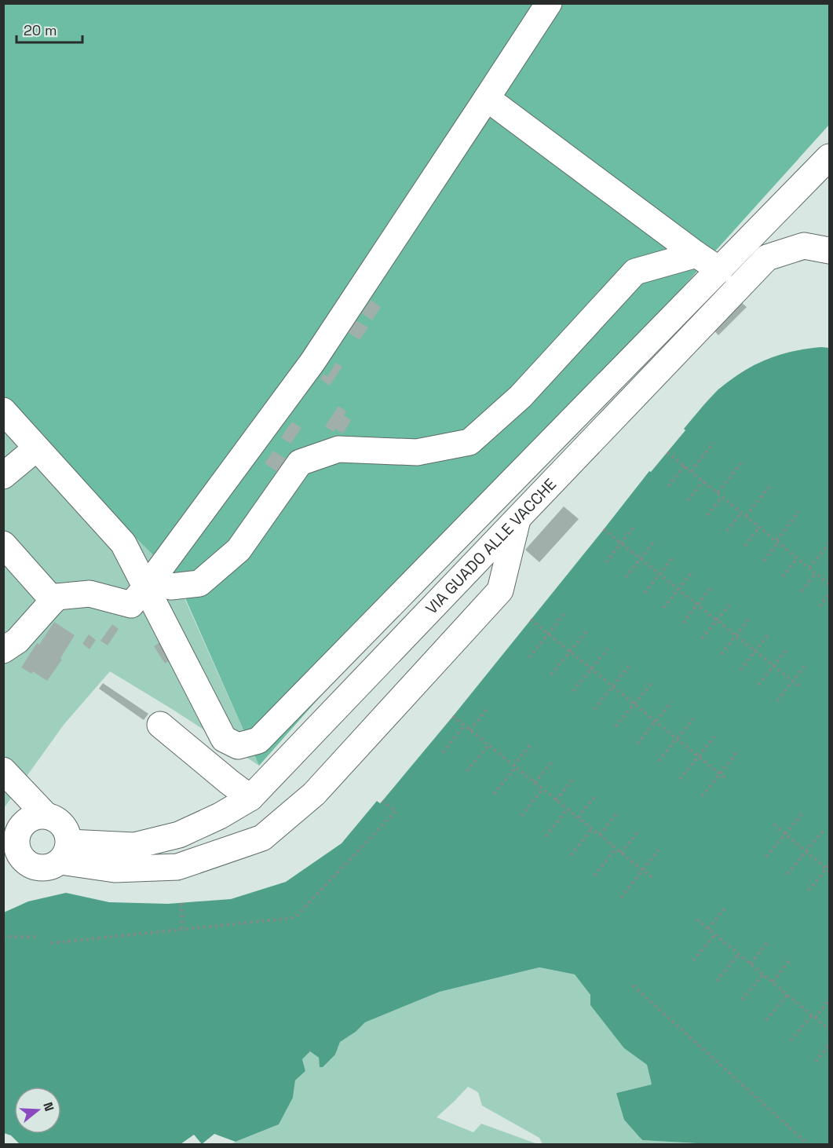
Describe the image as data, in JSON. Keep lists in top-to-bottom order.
{
  "streets": {
    "lane": ["VIA GUADO ALLE VACCHE"]
  },
  "scale_bar": "20 m",
  "north": "right"
}
